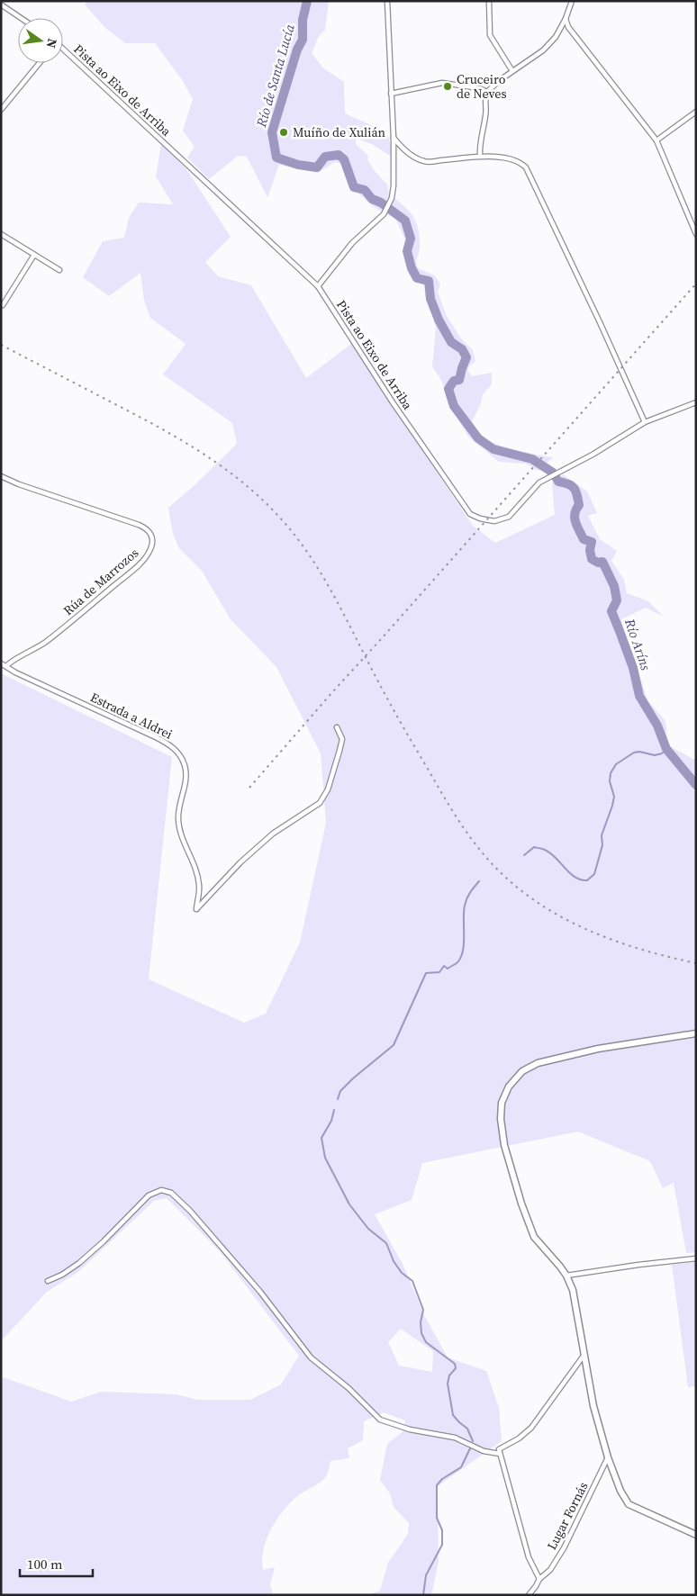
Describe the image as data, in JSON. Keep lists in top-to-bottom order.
{
  "streets": {
    "street": [
      "Pista ao Eixo de Arriba",
      "Rúa de Marrozos",
      "Estrada a Aldrei",
      "Lugar Fornás"
    ]
  },
  "crossings": [
    ["Rúa de Marrozos", "Estrada a Aldrei"]
  ],
  "water": ["Río de Santa Lucía", "Río Aríns"],
  "places": ["Cruceiro de Neves", "Muíño de Xulián"],
  "scale_bar": "100 m",
  "north": "right"
}
